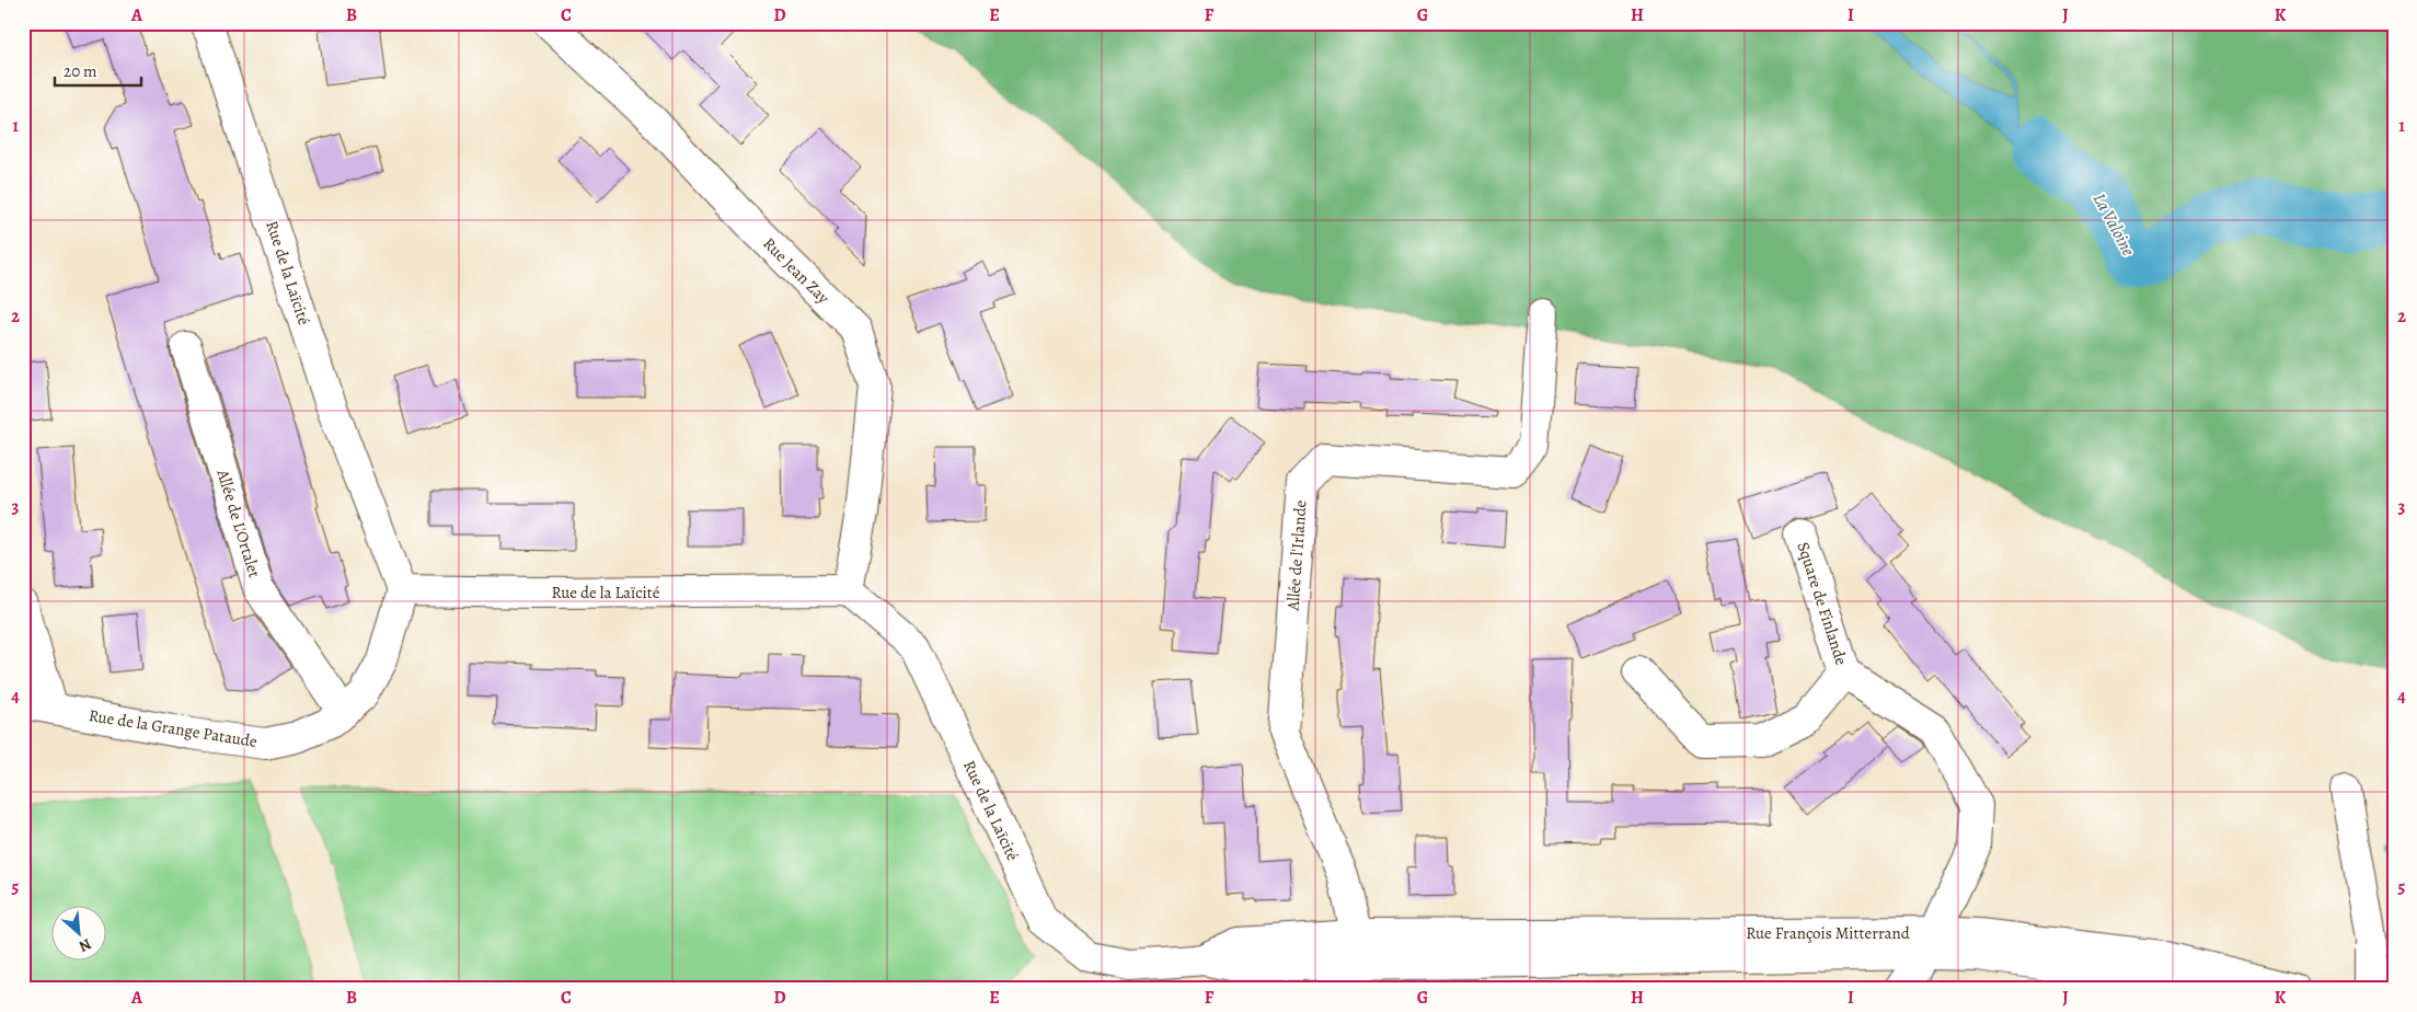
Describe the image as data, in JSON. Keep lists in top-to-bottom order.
{
  "streets": {
    "street": [
      "Rue Jean Zay",
      "Rue de la Laïcité",
      "Allée de L'Ortalet",
      "Allée de l'Irlande",
      "Square de Finlande",
      "Rue de la Grange Pataude",
      "Rue François Mitterrand"
    ]
  },
  "crossings": [
    ["Rue Jean Zay", "Rue de la Laïcité"],
    ["Rue de la Laïcité", "Rue de la Grange Pataude"],
    ["Rue de la Laïcité", "Rue François Mitterrand"],
    ["Allée de L'Ortalet", "Rue de la Grange Pataude"],
    ["Allée de l'Irlande", "Rue François Mitterrand"],
    ["Square de Finlande", "Rue François Mitterrand"]
  ],
  "water": ["La Valoine"],
  "scale_bar": "20 m",
  "north": "bottom right",
  "grid": {
    "columns": [
      "A",
      "B",
      "C",
      "D",
      "E",
      "F",
      "G",
      "H",
      "I",
      "J",
      "K"
    ],
    "rows": [
      "1",
      "2",
      "3",
      "4",
      "5"
    ]
  }
}
